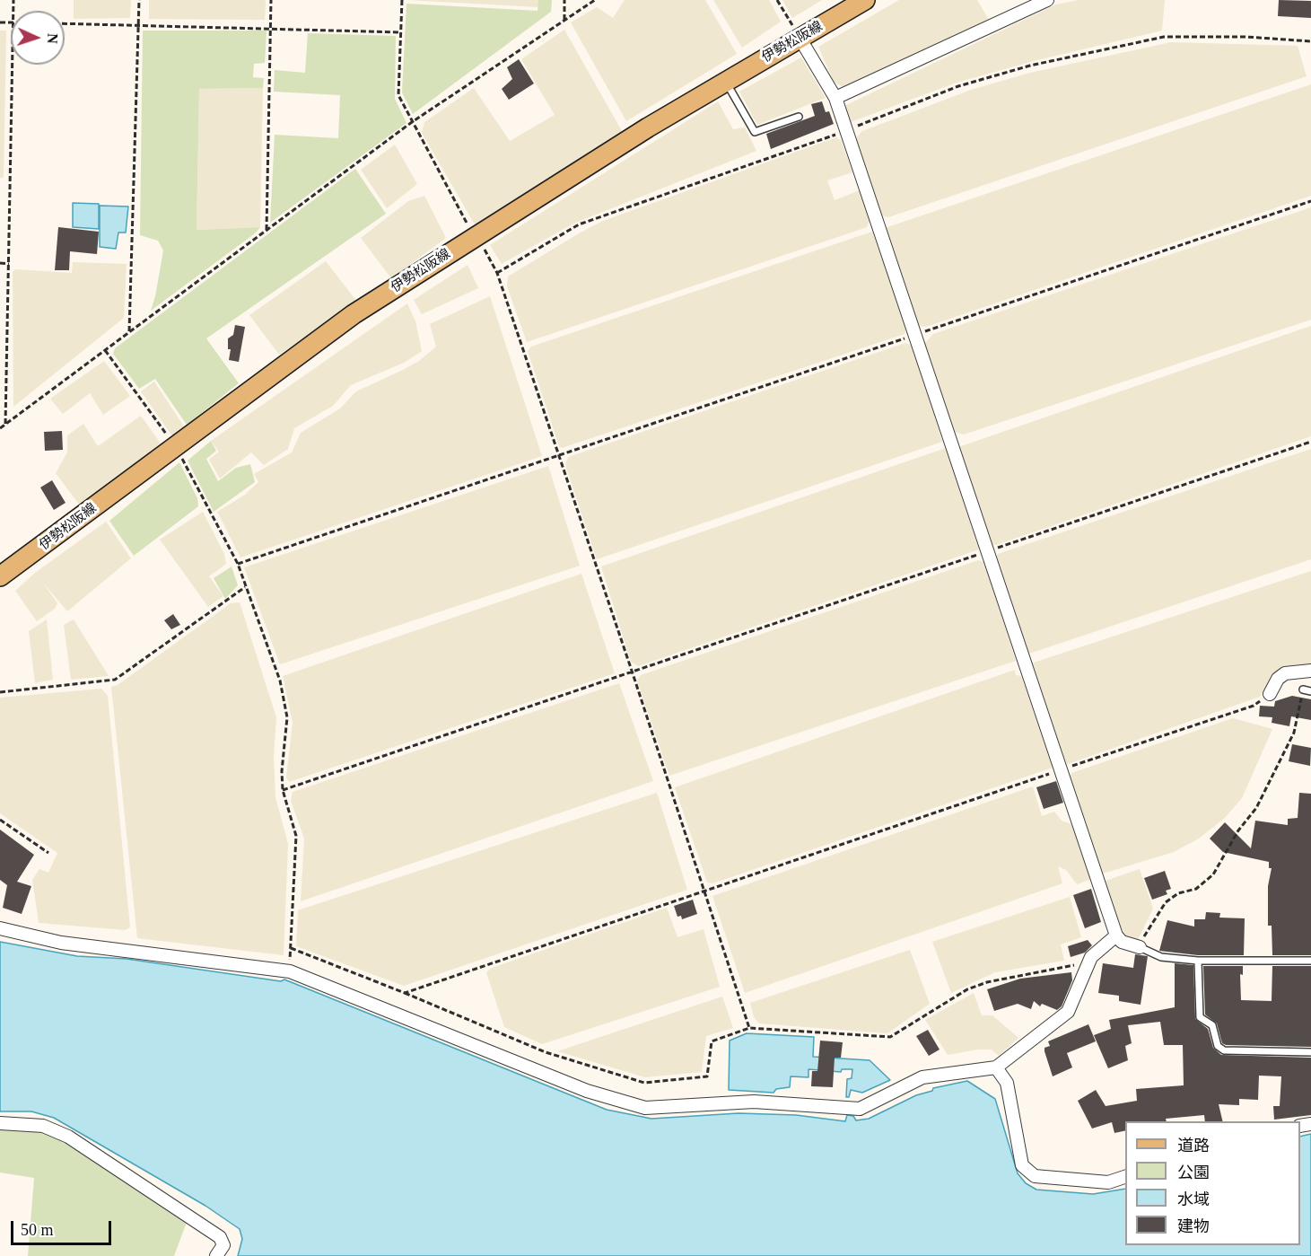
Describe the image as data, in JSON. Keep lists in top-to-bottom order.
{
  "streets": {
    "main road": ["伊勢松阪線"]
  },
  "legend": [
    "道路",
    "公園",
    "水域",
    "建物"
  ],
  "scale_bar": "50 m",
  "north": "right"
}
